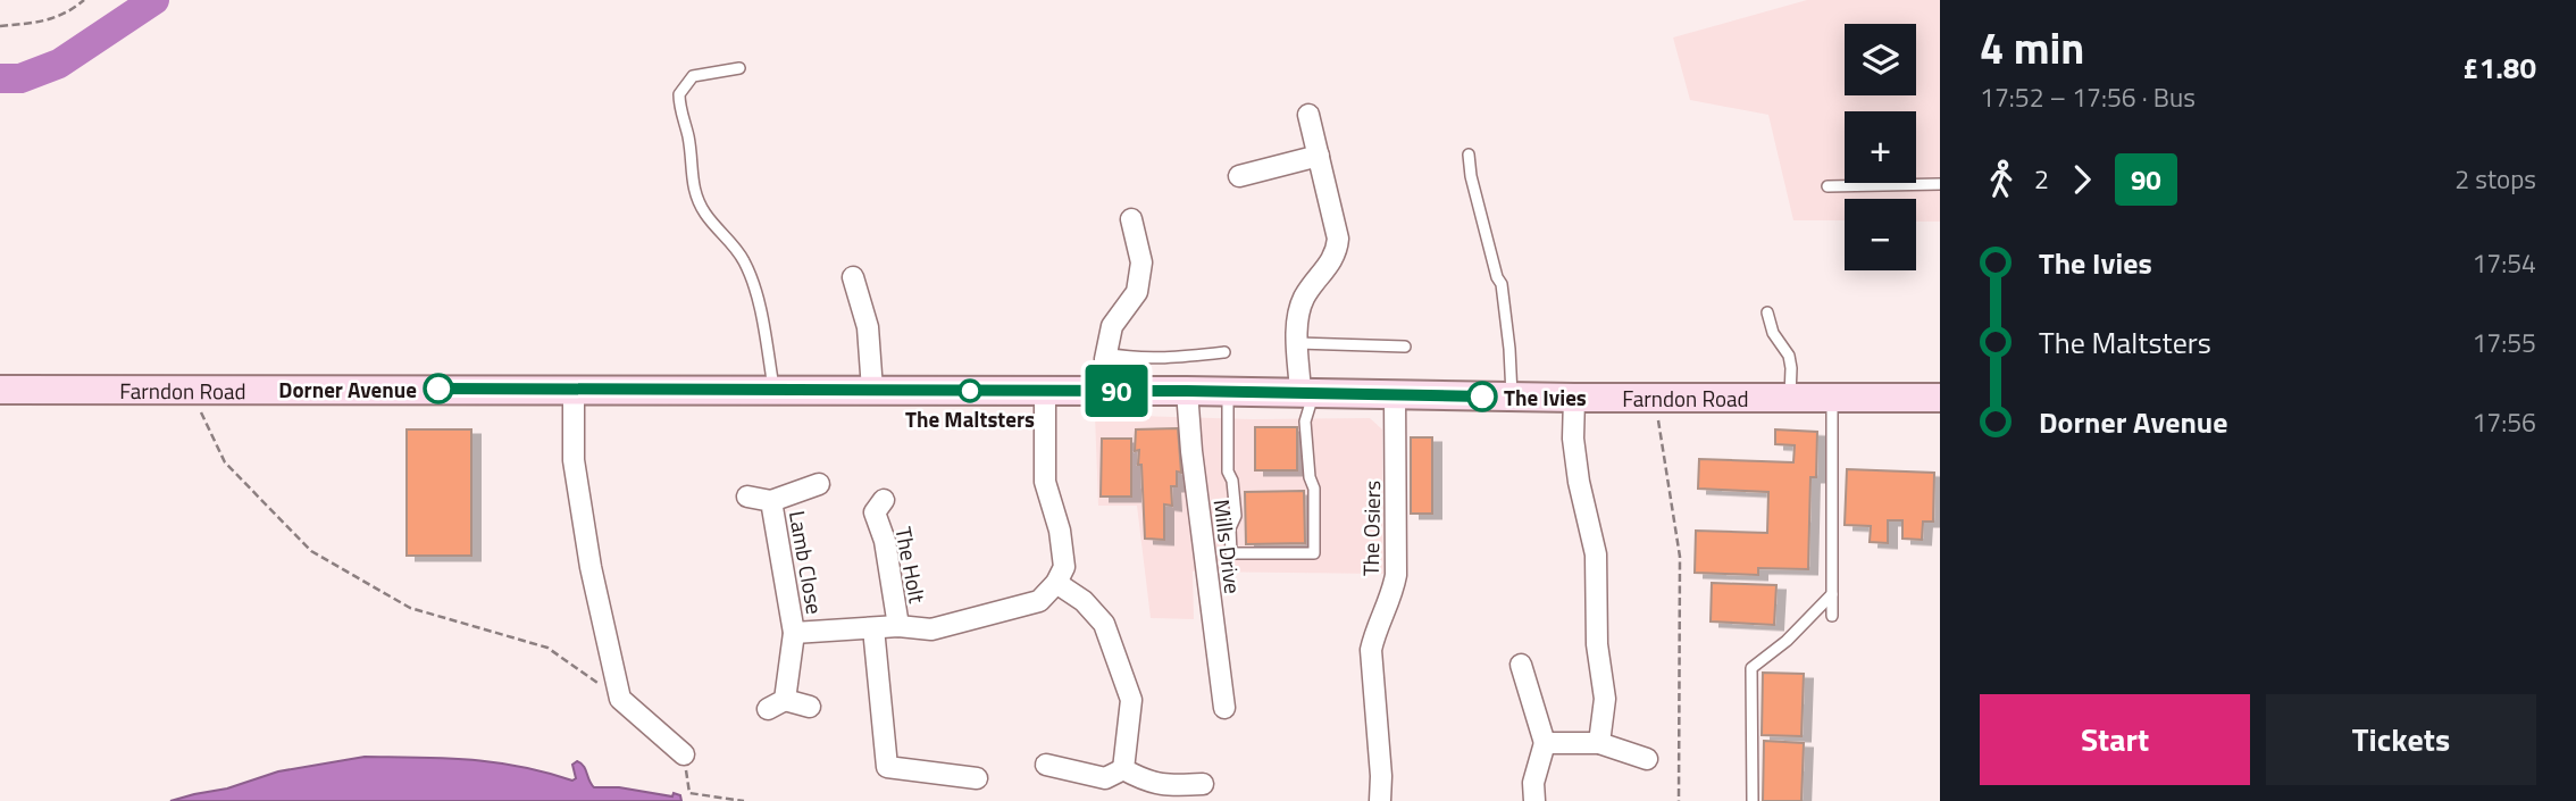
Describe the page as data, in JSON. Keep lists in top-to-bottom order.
{
  "streets": {
    "main road": ["Farndon Road"],
    "street": [
      "The Osiers",
      "Mills Drive",
      "Lamb Close",
      "The Holt"
    ]
  },
  "crossings": [
    ["Farndon Road", "The Osiers"],
    ["Farndon Road", "Mills Drive"]
  ],
  "places": ["Dorner Avenue", "The Maltsters", "The Ivies"],
  "lines": ["bus line 90"],
  "page": {
    "on_map": "90",
    "heading": ["4 min", "17:52 – 17:56 · Bus", "£1.80"],
    "map_buttons": ["+", "−"],
    "legs": ["2", "90", "2 stops"],
    "list": [
      {
        "name": "The Ivies",
        "value": "17:54"
      },
      {
        "name": "The Maltsters",
        "value": "17:55"
      },
      {
        "name": "Dorner Avenue",
        "value": "17:56"
      }
    ],
    "buttons": ["Start", "Tickets"]
  }
}
